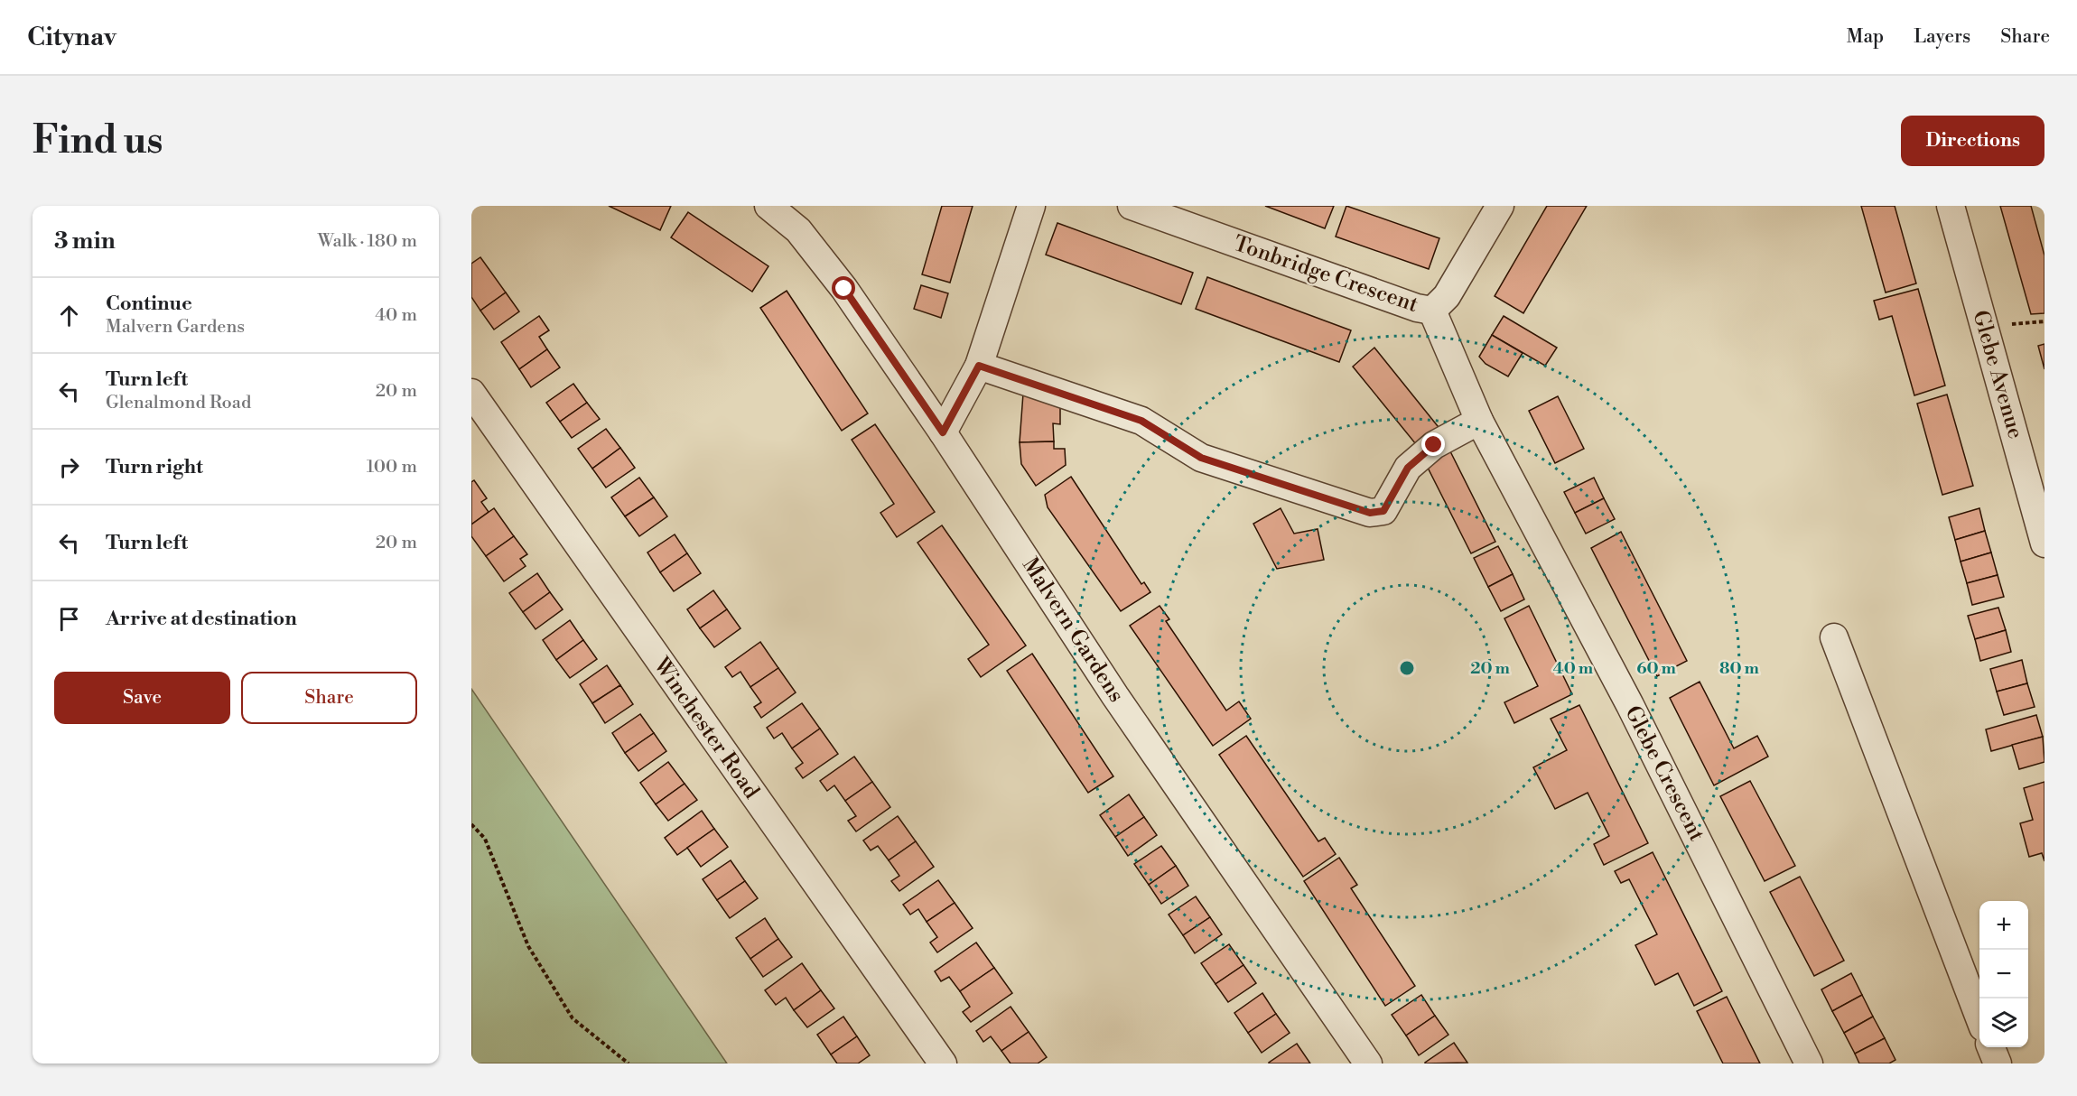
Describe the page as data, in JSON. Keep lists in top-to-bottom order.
{
  "streets": {
    "street": [
      "Tonbridge Crescent",
      "Glebe Avenue",
      "Malvern Gardens",
      "Winchester Road",
      "Glebe Crescent"
    ]
  },
  "crossings": [
    ["Tonbridge Crescent", "Glebe Crescent"]
  ],
  "page": {
    "header": "Citynav",
    "nav": ["Map", "Layers", "Share"],
    "buttons": [
      "Directions",
      ["Save", "Share"]
    ],
    "title": "Find us",
    "heading": ["3 min", "Walk · 180 m"],
    "list": [
      ["Continue", "Malvern Gardens", "40 m"],
      ["Turn left", "Glenalmond Road", "20 m"],
      ["Turn right", "100 m"],
      ["Turn left", "20 m"],
      "Arrive at destination"
    ],
    "map_buttons": ["+", "−"]
  },
  "rings": [
    "20 m",
    "40 m",
    "60 m",
    "80 m"
  ]
}
